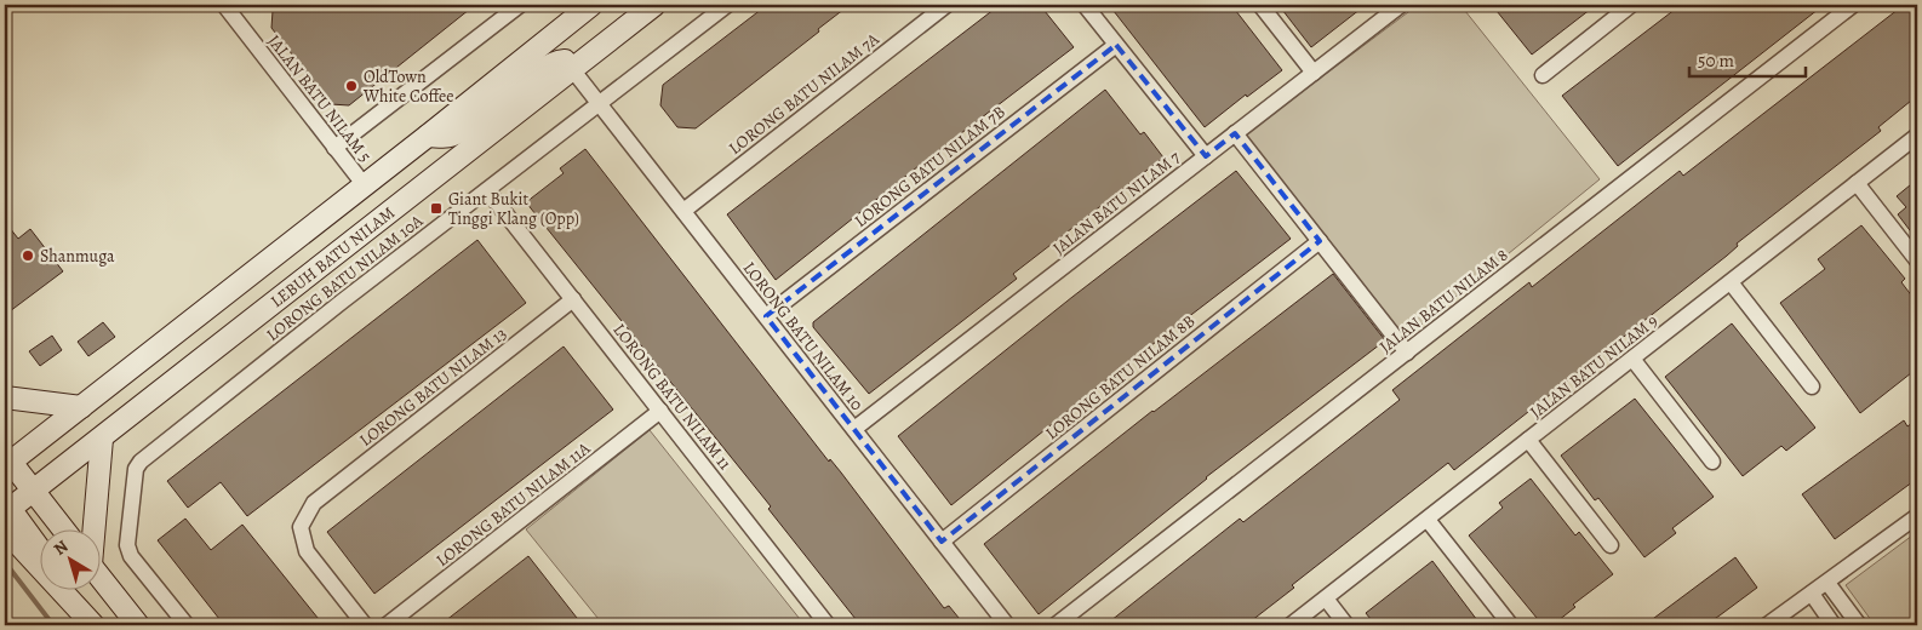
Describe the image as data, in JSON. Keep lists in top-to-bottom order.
{
  "streets": {
    "main road": ["LEBUH BATU NILAM"],
    "street": [
      "LORONG BATU NILAM 7A",
      "JALAN BATU NILAM 5",
      "LORONG BATU NILAM 7B",
      "JALAN BATU NILAM 7",
      "LORONG BATU NILAM 10A",
      "JALAN BATU NILAM 8",
      "LORONG BATU NILAM 10",
      "JALAN BATU NILAM 9",
      "LORONG BATU NILAM 8B",
      "LORONG BATU NILAM 13",
      "LORONG BATU NILAM 11",
      "LORONG BATU NILAM 11A"
    ]
  },
  "crossings": [
    ["LORONG BATU NILAM 7A", "LORONG BATU NILAM 10"],
    ["LORONG BATU NILAM 7B", "LORONG BATU NILAM 10"],
    ["JALAN BATU NILAM 7", "LORONG BATU NILAM 10"],
    ["LEBUH BATU NILAM", "LORONG BATU NILAM 10"],
    ["LORONG BATU NILAM 10A", "LORONG BATU NILAM 10"],
    ["LORONG BATU NILAM 10A", "LORONG BATU NILAM 11"],
    ["LORONG BATU NILAM 10", "LORONG BATU NILAM 8B"],
    ["LORONG BATU NILAM 13", "LORONG BATU NILAM 11"],
    ["LORONG BATU NILAM 11", "LORONG BATU NILAM 11A"]
  ],
  "places": {
    "other": ["OldTown White Coffee", "Shanmuga"],
    "transit": ["Giant Bukit Tinggi Klang (Opp)"]
  },
  "scale_bar": "50 m",
  "north": "top left"
}
